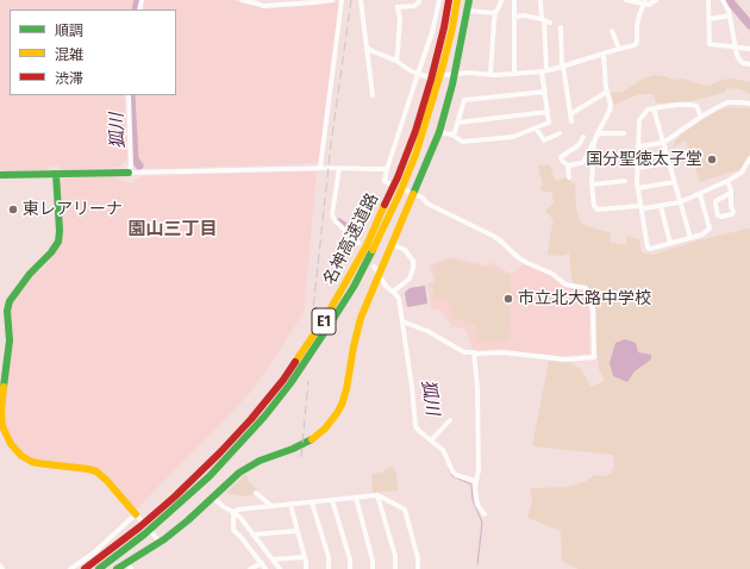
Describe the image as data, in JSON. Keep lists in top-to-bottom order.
{
  "streets": {
    "main road": ["名神高速道路", "E1"]
  },
  "districts": ["園山三丁目"],
  "water": ["狐川"],
  "places": ["国分聖徳太子堂", "東レアリーナ", "市立北大路中学校"],
  "legend": ["順調", "混雑", "渋滞"]
}
